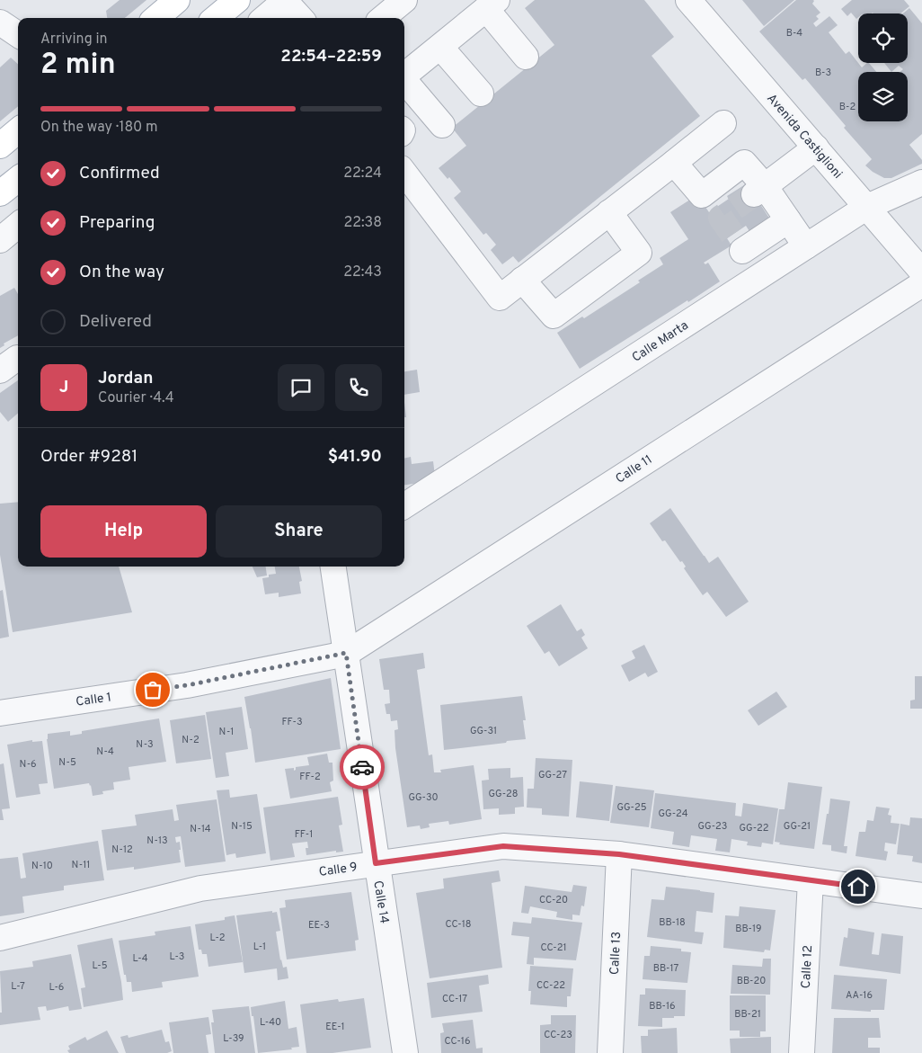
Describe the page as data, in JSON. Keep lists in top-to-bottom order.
{
  "streets": {
    "street": [
      "Avenida Castiglioni",
      "Calle Marta",
      "Calle 11",
      "Calle 1",
      "Calle 9",
      "Calle 14",
      "Calle 13",
      "Calle 12"
    ]
  },
  "crossings": [
    ["Avenida Castiglioni", "Calle Marta"],
    ["Calle 11", "Calle 1"],
    ["Calle 11", "Calle 14"],
    ["Calle 1", "Calle 14"],
    ["Calle 9", "Calle 14"],
    ["Calle 9", "Calle 13"],
    ["Calle 9", "Calle 12"]
  ],
  "house_numbers": [
    "B-4",
    "B-3",
    "B-2",
    "FF-3",
    "GG-31",
    "N-1",
    "N-2",
    "N-3",
    "N-4",
    "N-5",
    "N-6",
    "GG-27",
    "FF-2",
    "GG-28",
    "GG-30",
    "GG-25",
    "GG-24",
    "N-15",
    "GG-23",
    "GG-21",
    "GG-22",
    "N-14",
    "FF-1",
    "N-13",
    "N-12",
    "N-11",
    "N-10",
    "CC-20",
    "BB-18",
    "CC-18",
    "EE-3",
    "BB-19",
    "L-2",
    "L-1",
    "CC-21",
    "L-3",
    "L-4",
    "L-5",
    "BB-17",
    "BB-20",
    "CC-22",
    "L-7",
    "L-6",
    "AA-16",
    "CC-17",
    "BB-16",
    "BB-21",
    "L-40",
    "EE-1",
    "CC-23",
    "L-39",
    "CC-16"
  ],
  "page": {
    "heading": ["2 min", "Arriving in", "22:54–22:59"],
    "panel": [
      "Jordan",
      "Courier · 4.4",
      "Order #9281",
      "$41.90"
    ],
    "bar": "On the way · 180 m",
    "list": [
      ["Confirmed", "22:24"],
      ["Preparing", "22:38"],
      ["On the way", "22:43"],
      "Delivered"
    ],
    "round": "J",
    "buttons": ["Help", "Share"]
  }
}
